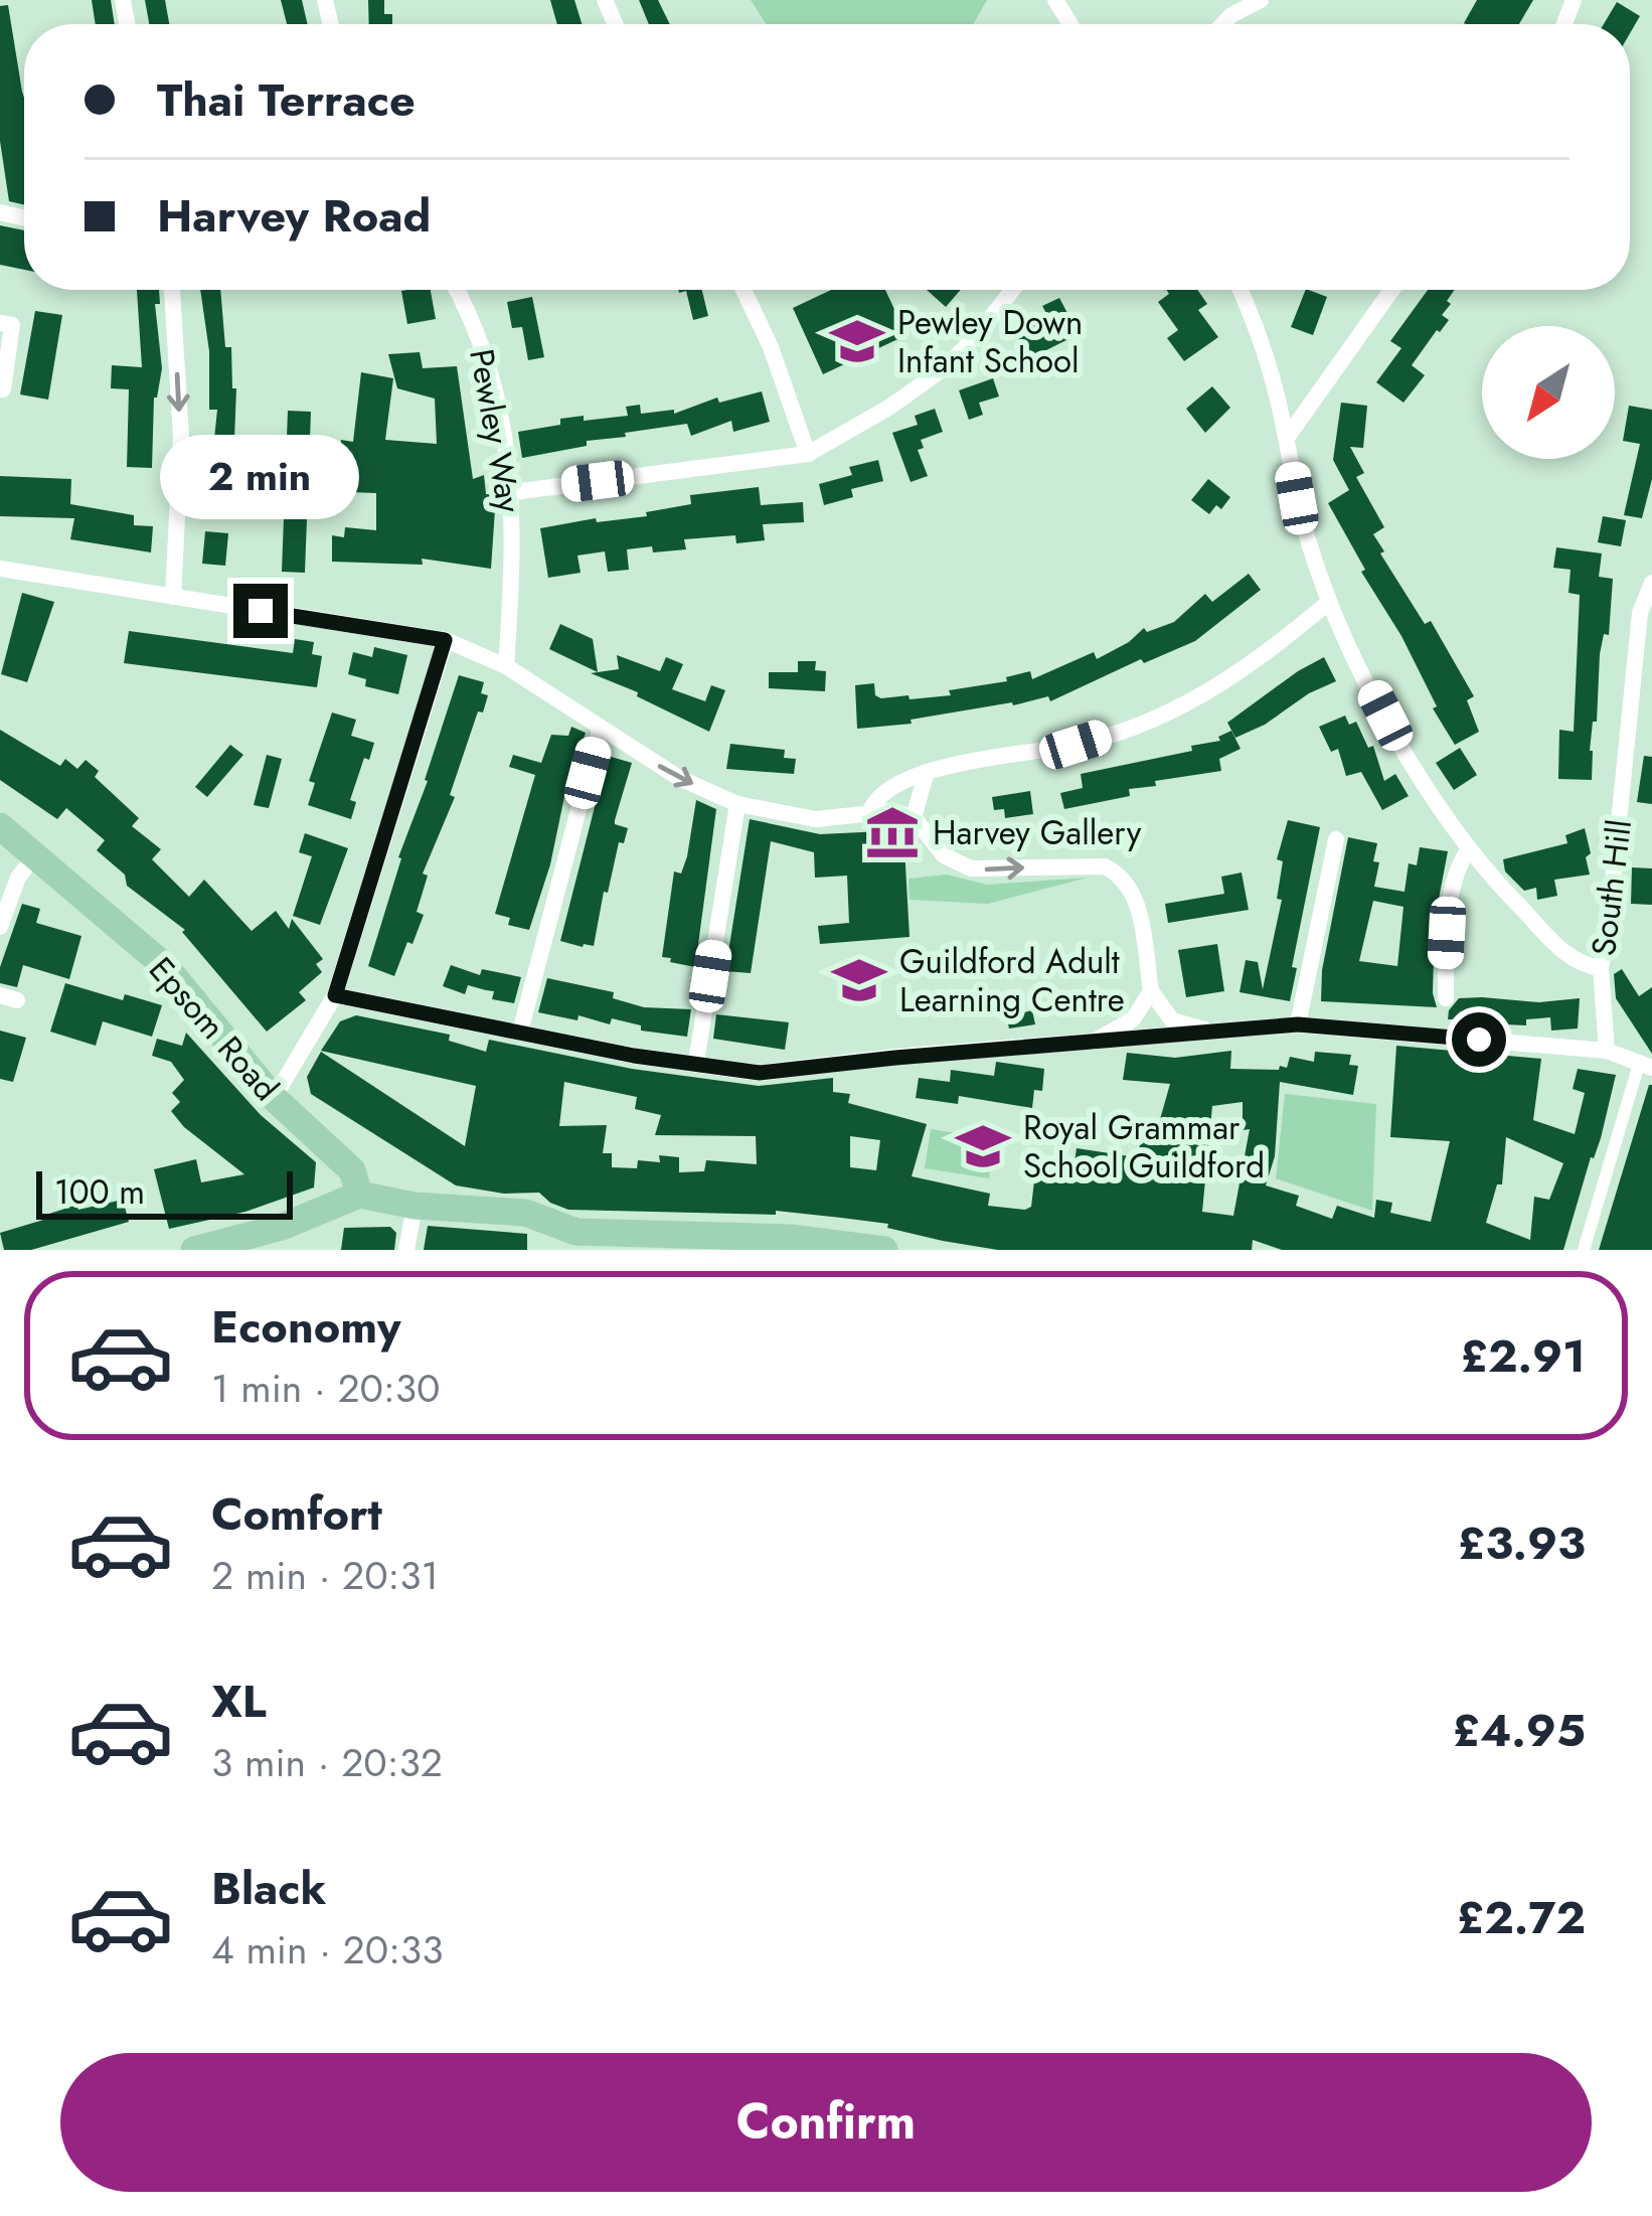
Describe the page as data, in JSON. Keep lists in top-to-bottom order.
{
  "streets": {
    "main road": ["Epsom Road"],
    "street": ["Pewley Way", "South Hill"]
  },
  "places": {
    "school or university": ["Pewley Down Infant School", "Guildford Adult Learning Centre", "Royal Grammar School Guildford"],
    "museum": ["Harvey Gallery"]
  },
  "scale_bar": "100 m",
  "north": "bottom left",
  "page": {
    "banner": ["Thai Terrace", "Harvey Road"],
    "bubble": "2 min",
    "scale": "100 m",
    "list": [
      {
        "name": "Economy",
        "note": "1 min · 20:30",
        "value": "£2.91"
      },
      {
        "name": "Comfort",
        "note": "2 min · 20:31",
        "value": "£3.93"
      },
      {
        "name": "XL",
        "note": "3 min · 20:32",
        "value": "£4.95"
      },
      {
        "name": "Black",
        "note": "4 min · 20:33",
        "value": "£2.72"
      }
    ],
    "buttons": "Confirm"
  }
}
